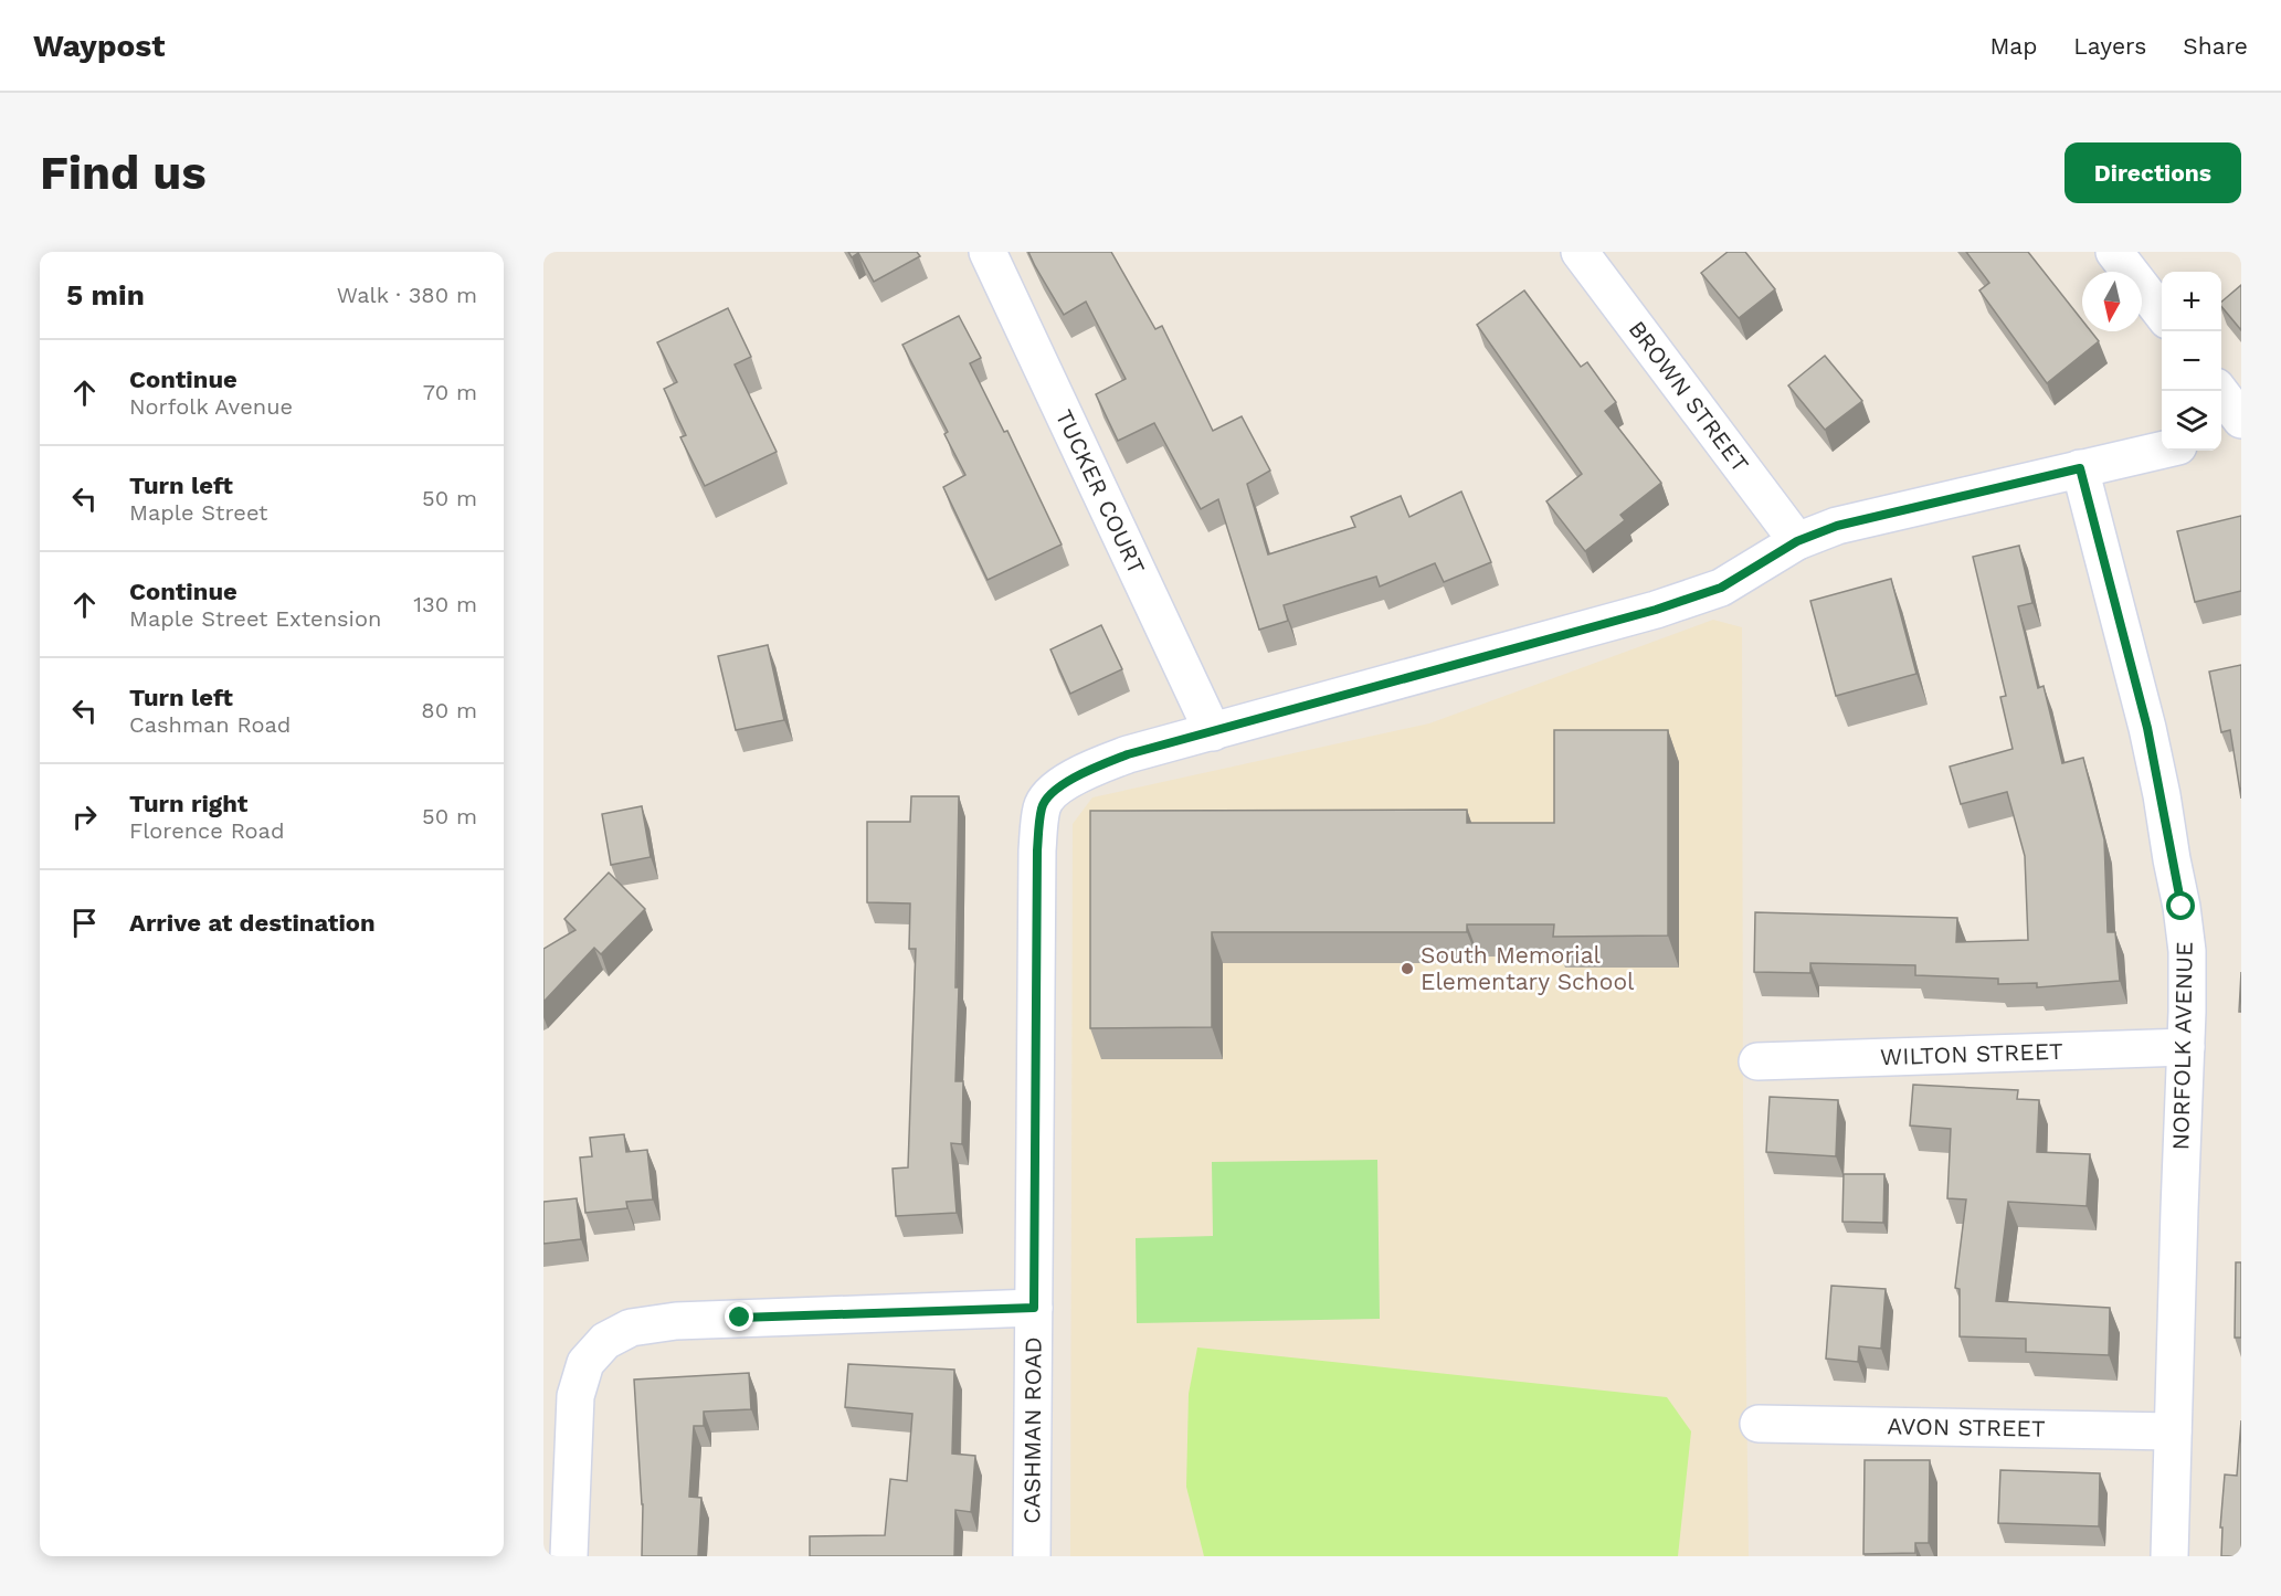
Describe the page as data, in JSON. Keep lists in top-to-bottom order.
{
  "streets": {
    "street": [
      "BROWN STREET",
      "TUCKER COURT",
      "NORFOLK AVENUE",
      "WILTON STREET",
      "AVON STREET",
      "CASHMAN ROAD"
    ]
  },
  "crossings": [
    ["TUCKER COURT", "CASHMAN ROAD"],
    ["NORFOLK AVENUE", "WILTON STREET"],
    ["NORFOLK AVENUE", "AVON STREET"]
  ],
  "places": ["South Memorial Elementary School"],
  "north": "bottom",
  "page": {
    "header": "Waypost",
    "nav": ["Map", "Layers", "Share"],
    "buttons": "Directions",
    "title": "Find us",
    "heading": ["5 min", "Walk · 380 m"],
    "map_buttons": ["+", "−"],
    "list": [
      ["Continue", "Norfolk Avenue", "70 m"],
      ["Turn left", "Maple Street", "50 m"],
      ["Continue", "Maple Street Extension", "130 m"],
      ["Turn left", "Cashman Road", "80 m"],
      ["Turn right", "Florence Road", "50 m"],
      "Arrive at destination"
    ]
  }
}
